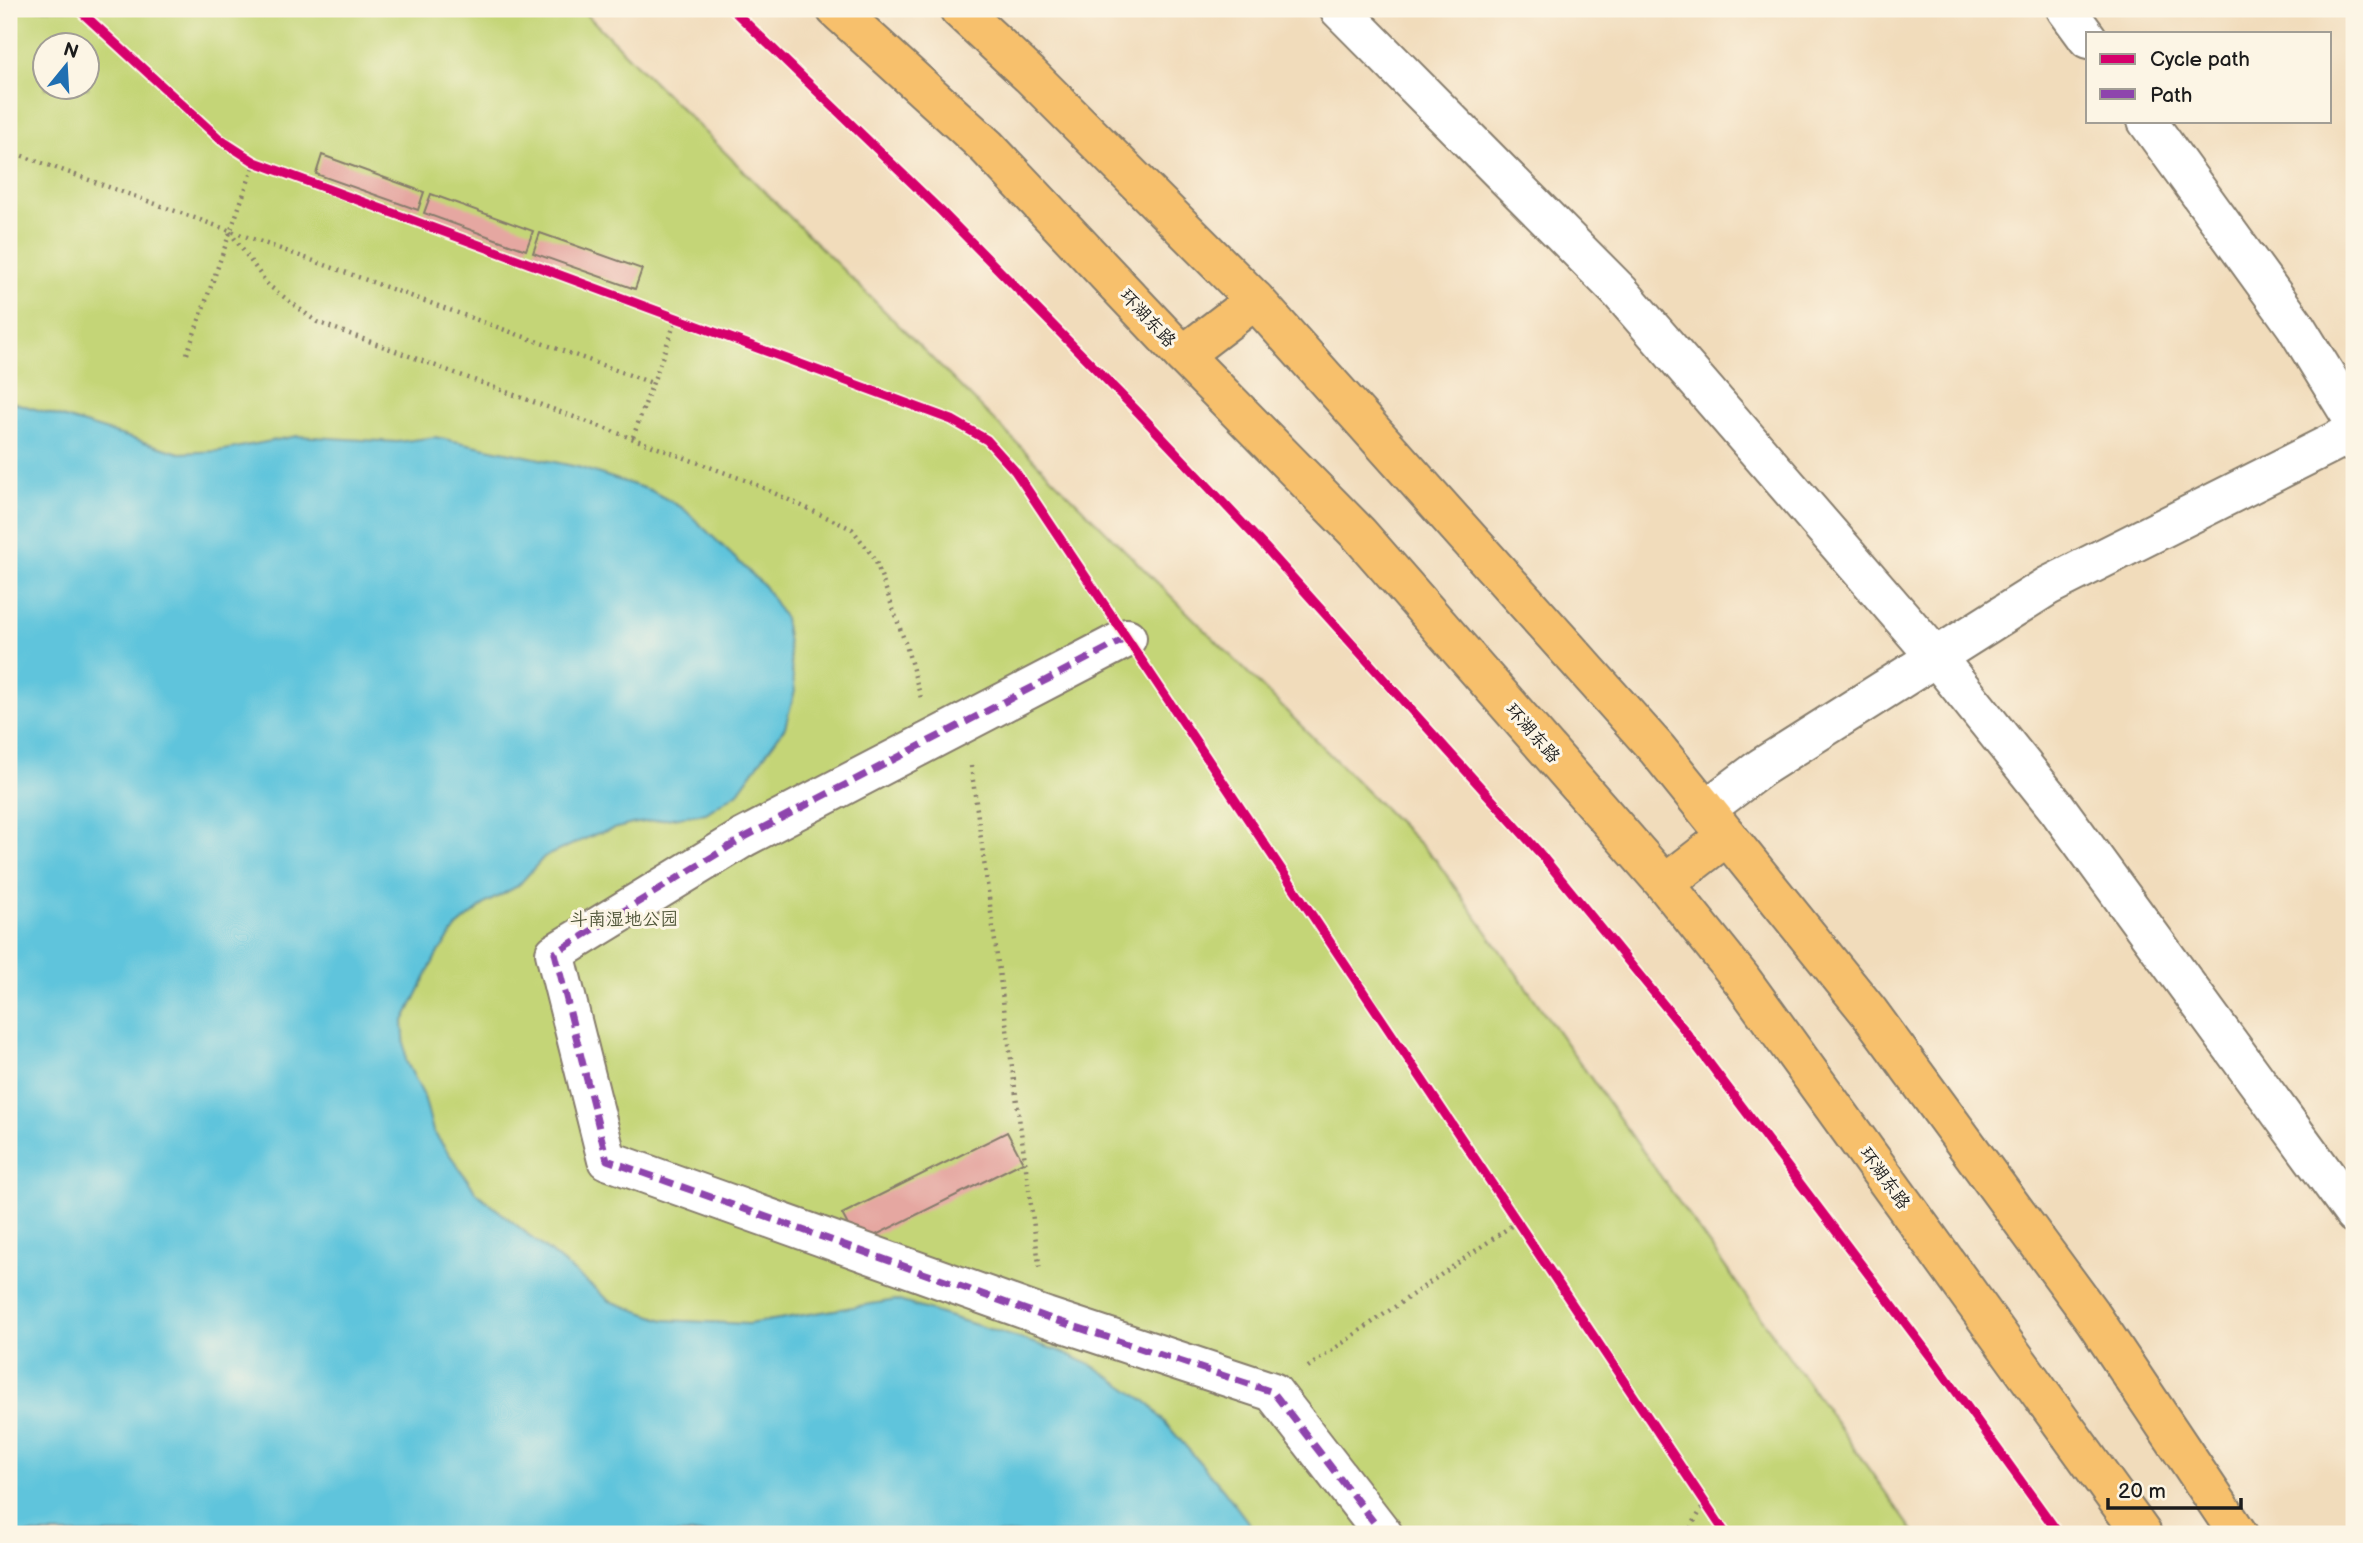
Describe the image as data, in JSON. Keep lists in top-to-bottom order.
{
  "streets": {
    "main road": ["环湖东路"]
  },
  "parks": ["斗南湿地公园"],
  "legend": ["Cycle path", "Path"],
  "scale_bar": "20 m",
  "north": "top"
}
